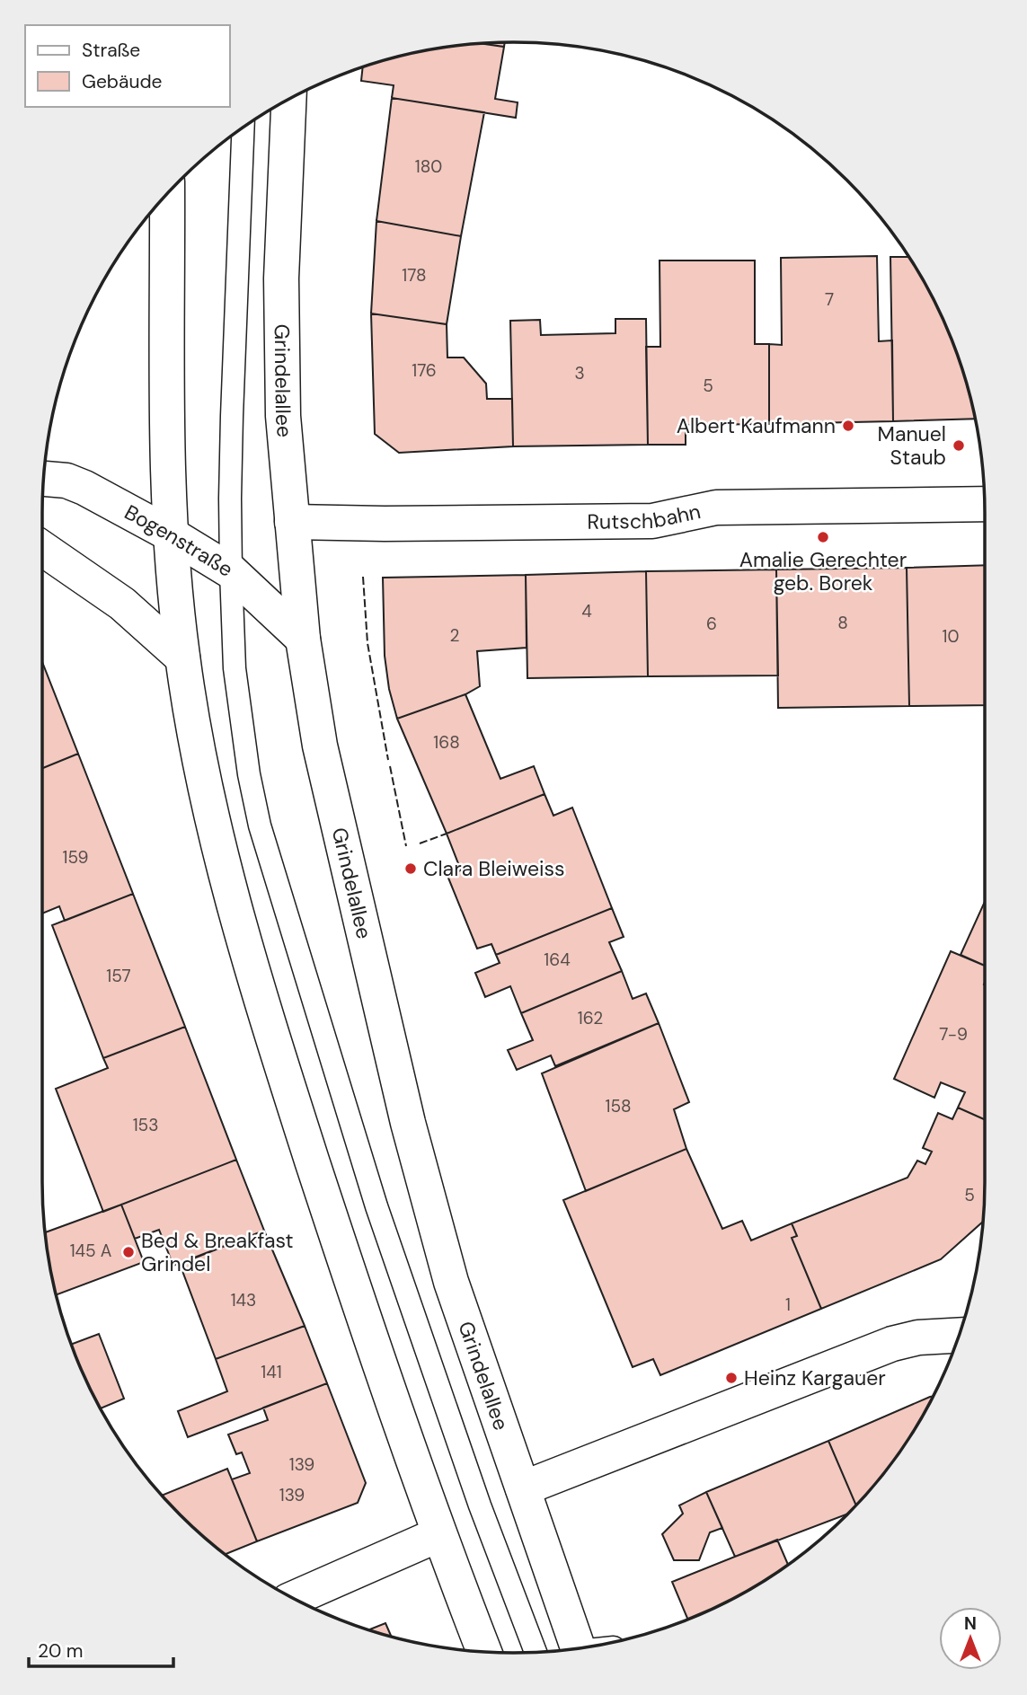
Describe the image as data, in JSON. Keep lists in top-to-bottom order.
{
  "streets": {
    "main road": ["Grindelallee", "Rutschbahn", "Bogenstraße"]
  },
  "crossings": [
    ["Grindelallee", "Rutschbahn"],
    ["Grindelallee", "Bogenstraße"]
  ],
  "places": [
    "Albert Kaufmann",
    "Manuel Staub",
    "Amalie Gerechter geb. Borek",
    "Clara Bleiweiss",
    "Bed & Breakfast Grindel",
    "Heinz Kargauer"
  ],
  "house_numbers": [
    "180",
    "178",
    "7",
    "176",
    "3",
    "5",
    "4",
    "8",
    "6",
    "2",
    "10",
    "168",
    "159",
    "164",
    "157",
    "162",
    "7-9",
    "158",
    "153",
    "5",
    "145 A",
    "143",
    "1",
    "141",
    "139",
    "139"
  ],
  "legend": ["Straße", "Gebäude"],
  "scale_bar": "20 m",
  "north": "top"
}
